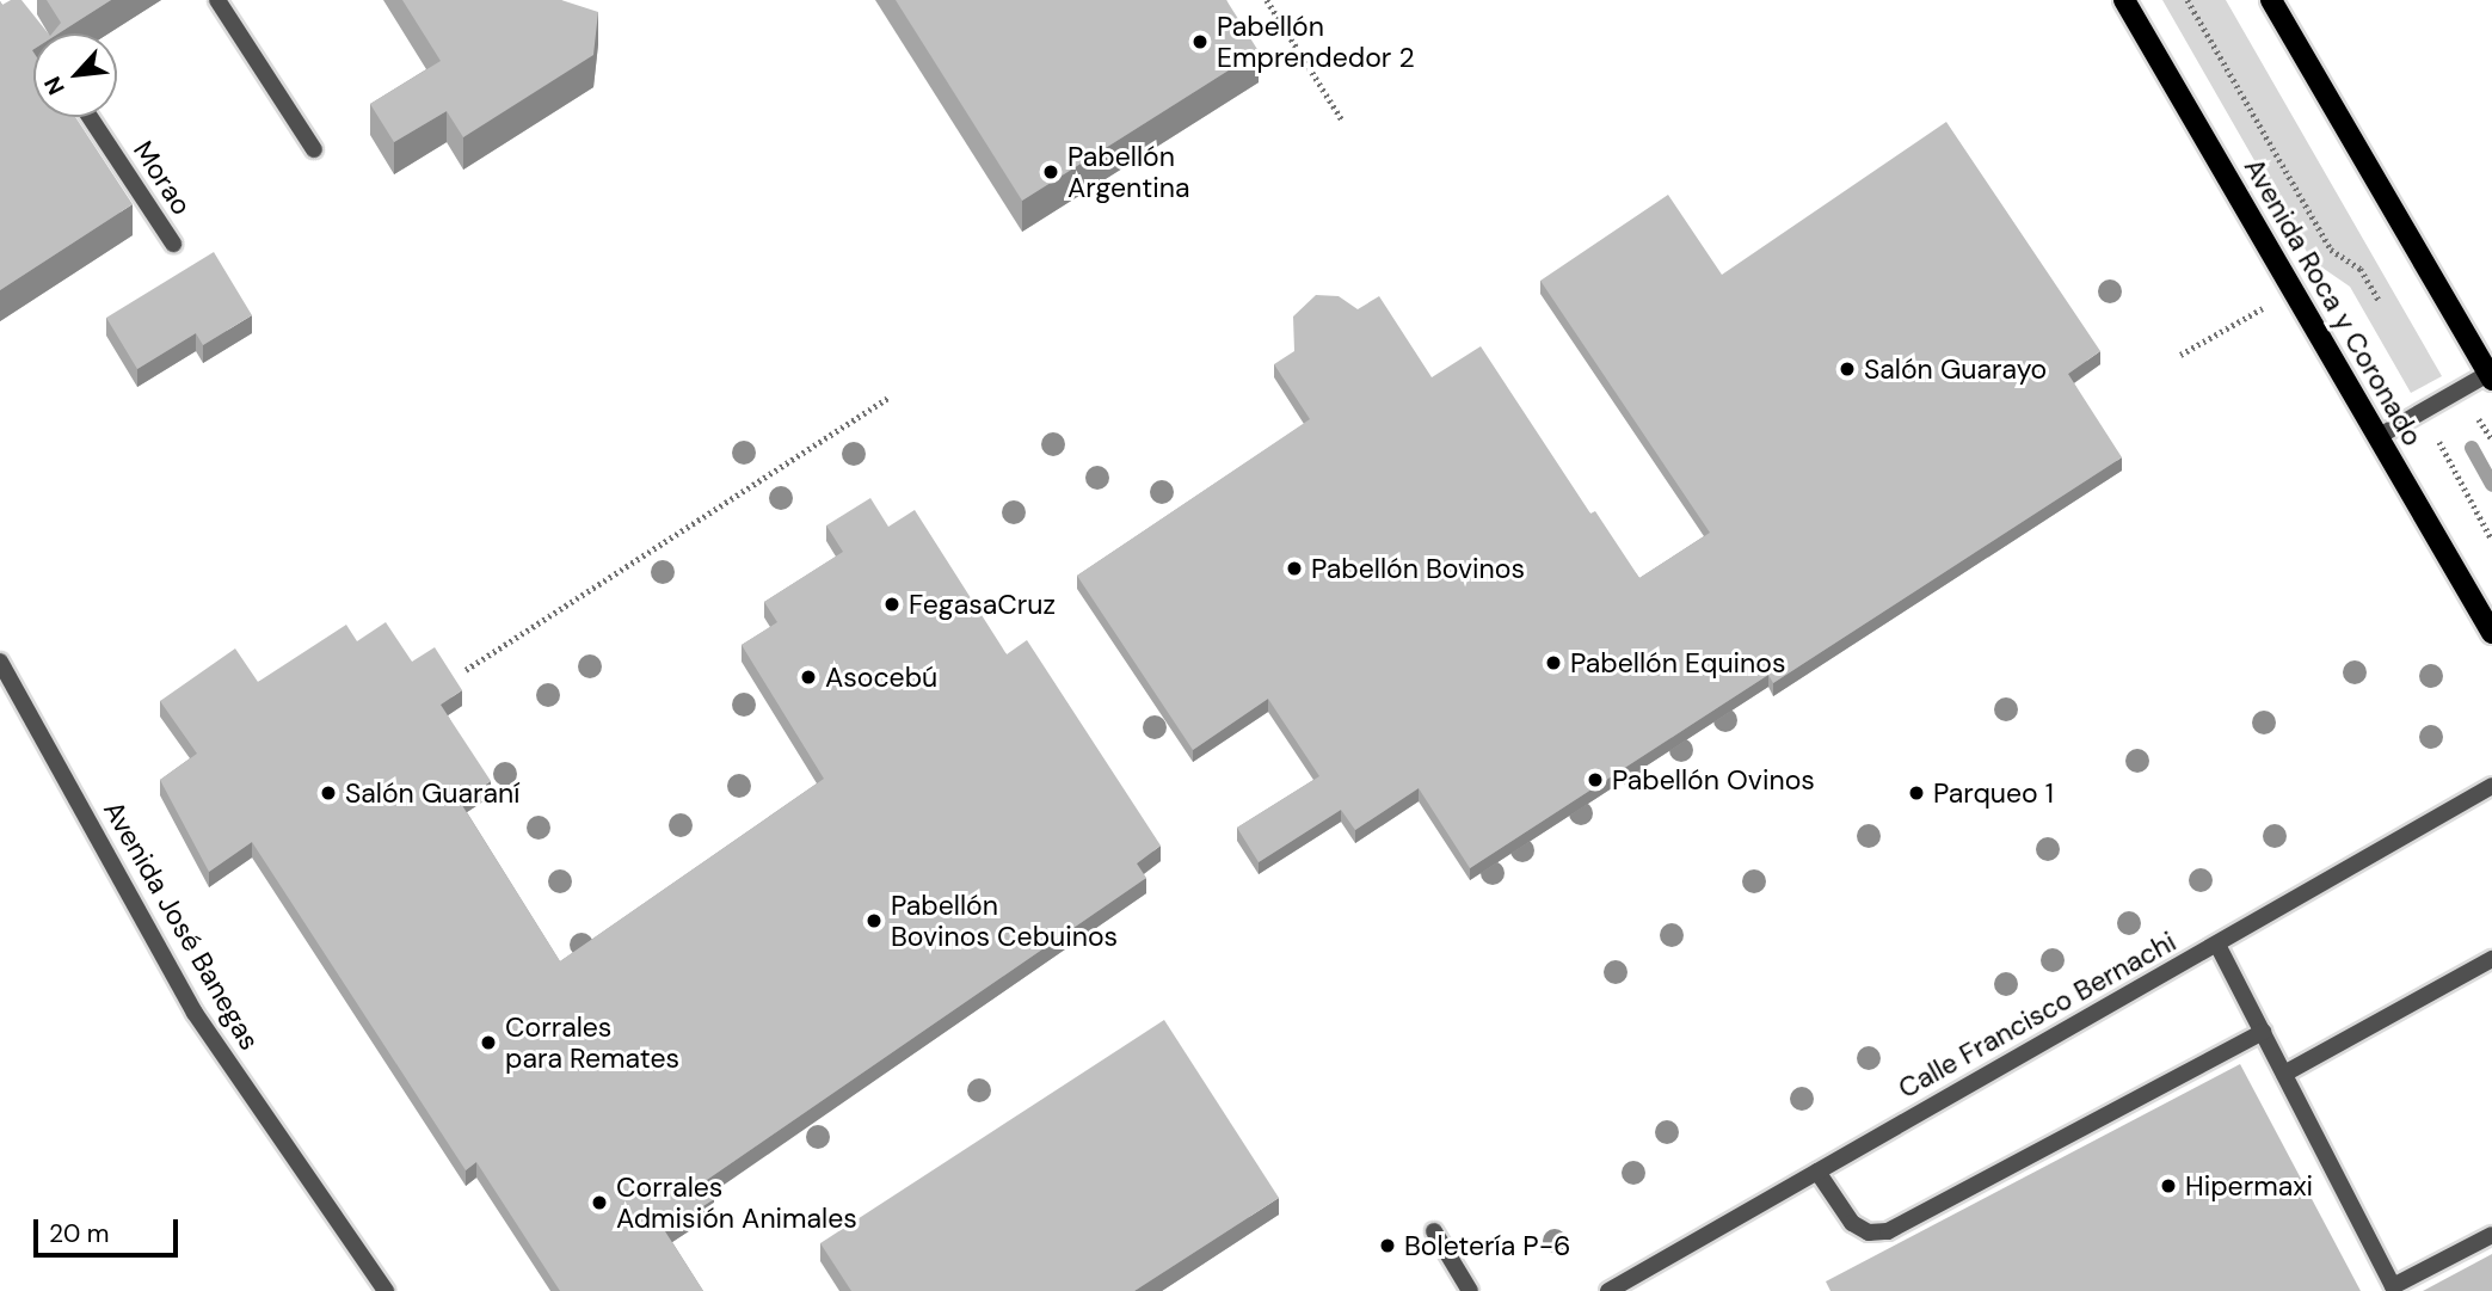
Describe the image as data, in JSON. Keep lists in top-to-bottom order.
{
  "streets": {
    "main road": ["Avenida Roca y Coronado"],
    "street": ["Morao", "Avenida José Banegas", "Calle Francisco Bernachi"]
  },
  "places": [
    "Pabellón Emprendedor 2",
    "Pabellón Argentina",
    "Salón Guarayo",
    "Pabellón Bovinos",
    "FegasaCruz",
    "Pabellón Equinos",
    "Asocebú",
    "Pabellón Ovinos",
    "Salón Guaraní",
    "Parqueo 1",
    "Pabellón Bovinos Cebuinos",
    "Corrales para Remates",
    "Hipermaxi",
    "Corrales Admisión Animales",
    "Boletería P-6"
  ],
  "scale_bar": "20 m",
  "north": "bottom left"
}
